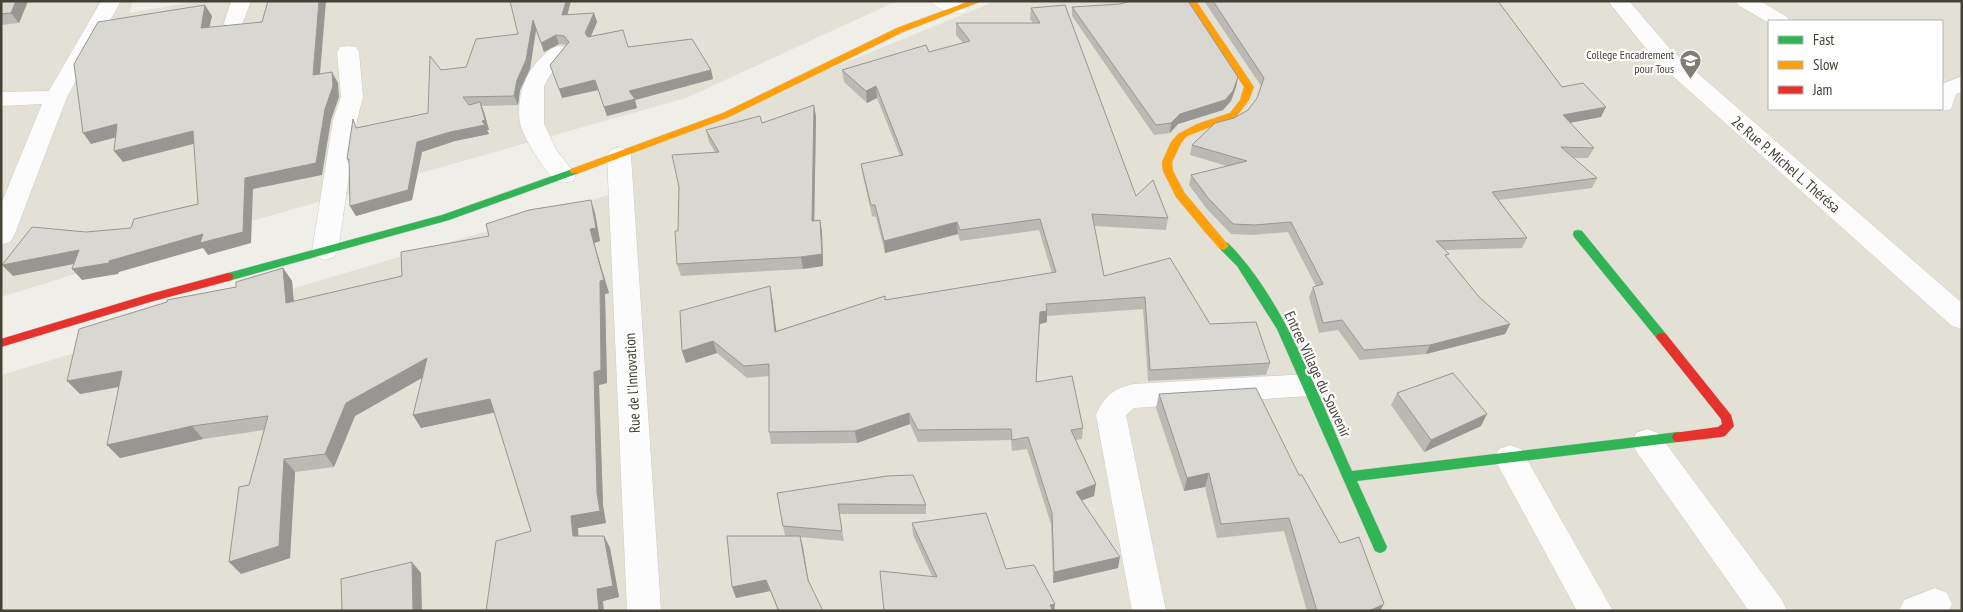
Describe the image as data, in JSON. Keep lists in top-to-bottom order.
{
  "streets": {
    "street": ["2e Rue P. Michel L. Thérésa", "Entree Village du Souvenir", "Rue de l'Innovation"]
  },
  "places": {
    "school or university": ["College Encadrement pour Tous"]
  },
  "legend": ["Fast", "Slow", "Jam"]
}
